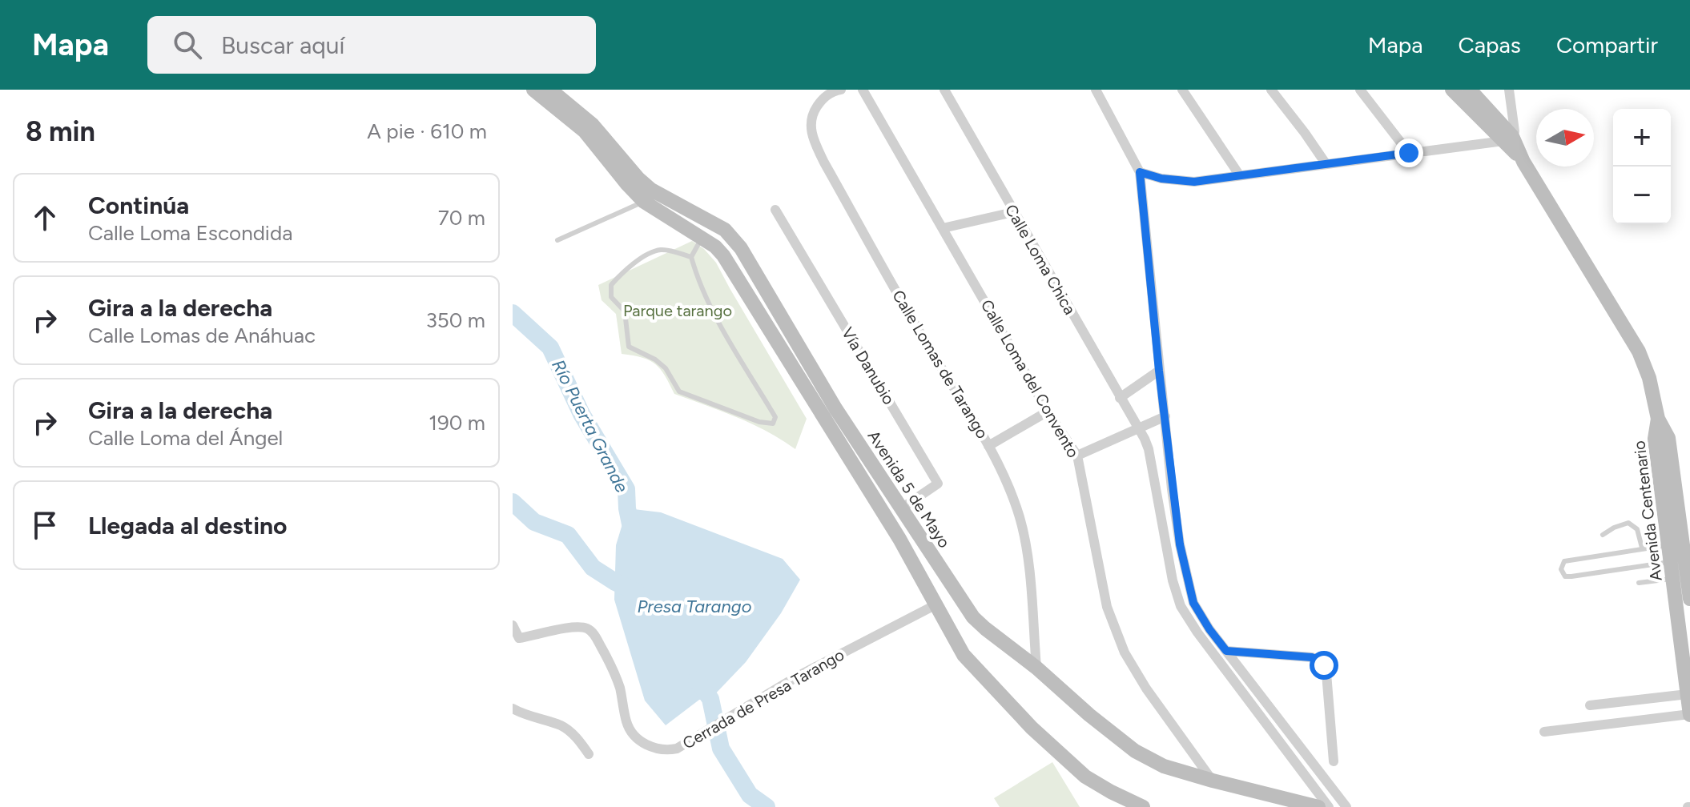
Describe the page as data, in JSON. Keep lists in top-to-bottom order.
{
  "streets": {
    "main road": ["Avenida 5 de Mayo", "Avenida Centenario"],
    "street": [
      "Calle Loma Chica",
      "Calle Lomas de Tarango",
      "Vía Danubio",
      "Calle Loma del Convento",
      "Cerrada de Presa Tarango"
    ]
  },
  "crossings": [
    ["Calle Lomas de Tarango", "Avenida 5 de Mayo"],
    ["Vía Danubio", "Avenida 5 de Mayo"],
    ["Calle Loma del Convento", "Avenida 5 de Mayo"],
    ["Avenida 5 de Mayo", "Cerrada de Presa Tarango"]
  ],
  "water": ["Río Puerta Grande", "Presa Tarango"],
  "parks": ["Parque tarango"],
  "north": "right",
  "page": {
    "header": "Mapa",
    "search": "Buscar aquí",
    "nav": ["Mapa", "Capas", "Compartir"],
    "heading": ["8 min", "A pie · 610 m"],
    "map_buttons": ["+", "−"],
    "list": [
      ["Continúa", "Calle Loma Escondida", "70 m"],
      ["Gira a la derecha", "Calle Lomas de Anáhuac", "350 m"],
      ["Gira a la derecha", "Calle Loma del Ángel", "190 m"],
      "Llegada al destino"
    ]
  }
}
